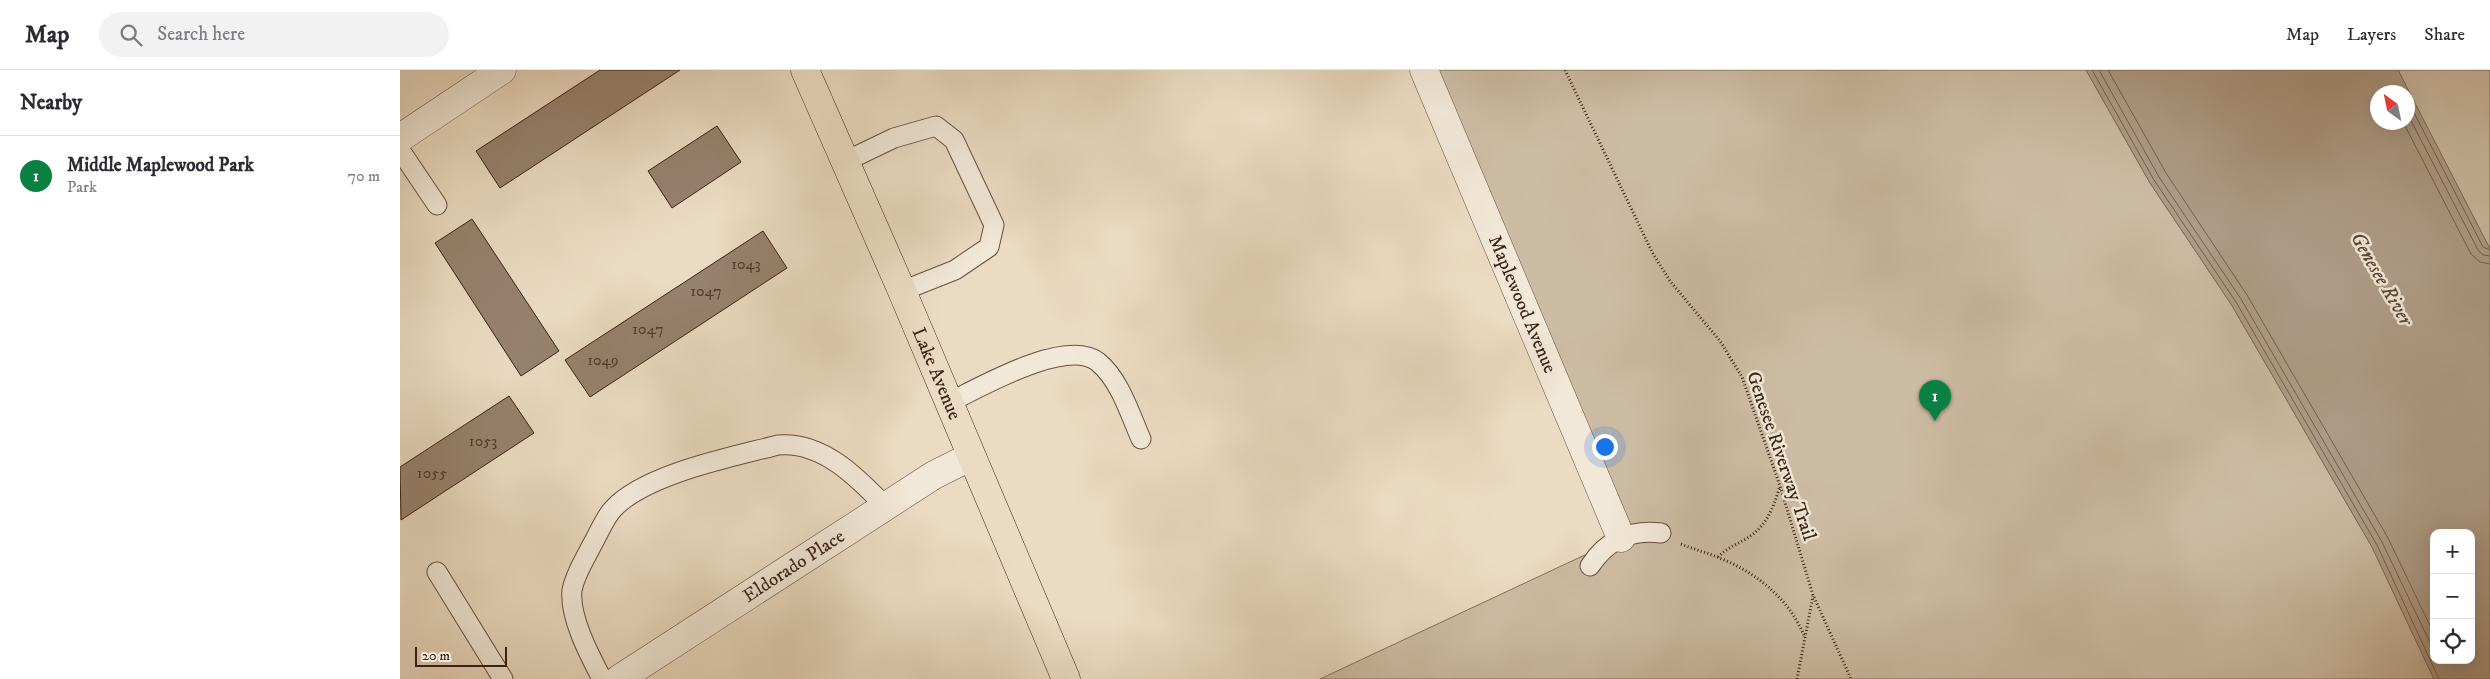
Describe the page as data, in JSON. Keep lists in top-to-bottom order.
{
  "streets": {
    "main road": ["Lake Avenue"],
    "street": ["Maplewood Avenue", "Eldorado Place"],
    "path": ["Genesee Riverway Trail"]
  },
  "crossings": [
    ["Lake Avenue", "Eldorado Place"]
  ],
  "water": ["Genesee River"],
  "house_numbers": [
    "1043",
    "1047",
    "1047",
    "1049",
    "1053",
    "1055"
  ],
  "scale_bar": "20 m",
  "north": "top left",
  "page": {
    "header": "Map",
    "search": "Search here",
    "nav": ["Map", "Layers", "Share"],
    "heading": "Nearby",
    "list": [
      {
        "mark": "1",
        "name": "Middle Maplewood Park",
        "note": "Park",
        "value": "70 m"
      }
    ],
    "pins": "1",
    "map_buttons": ["+", "−"],
    "scale": "20 m"
  }
}
